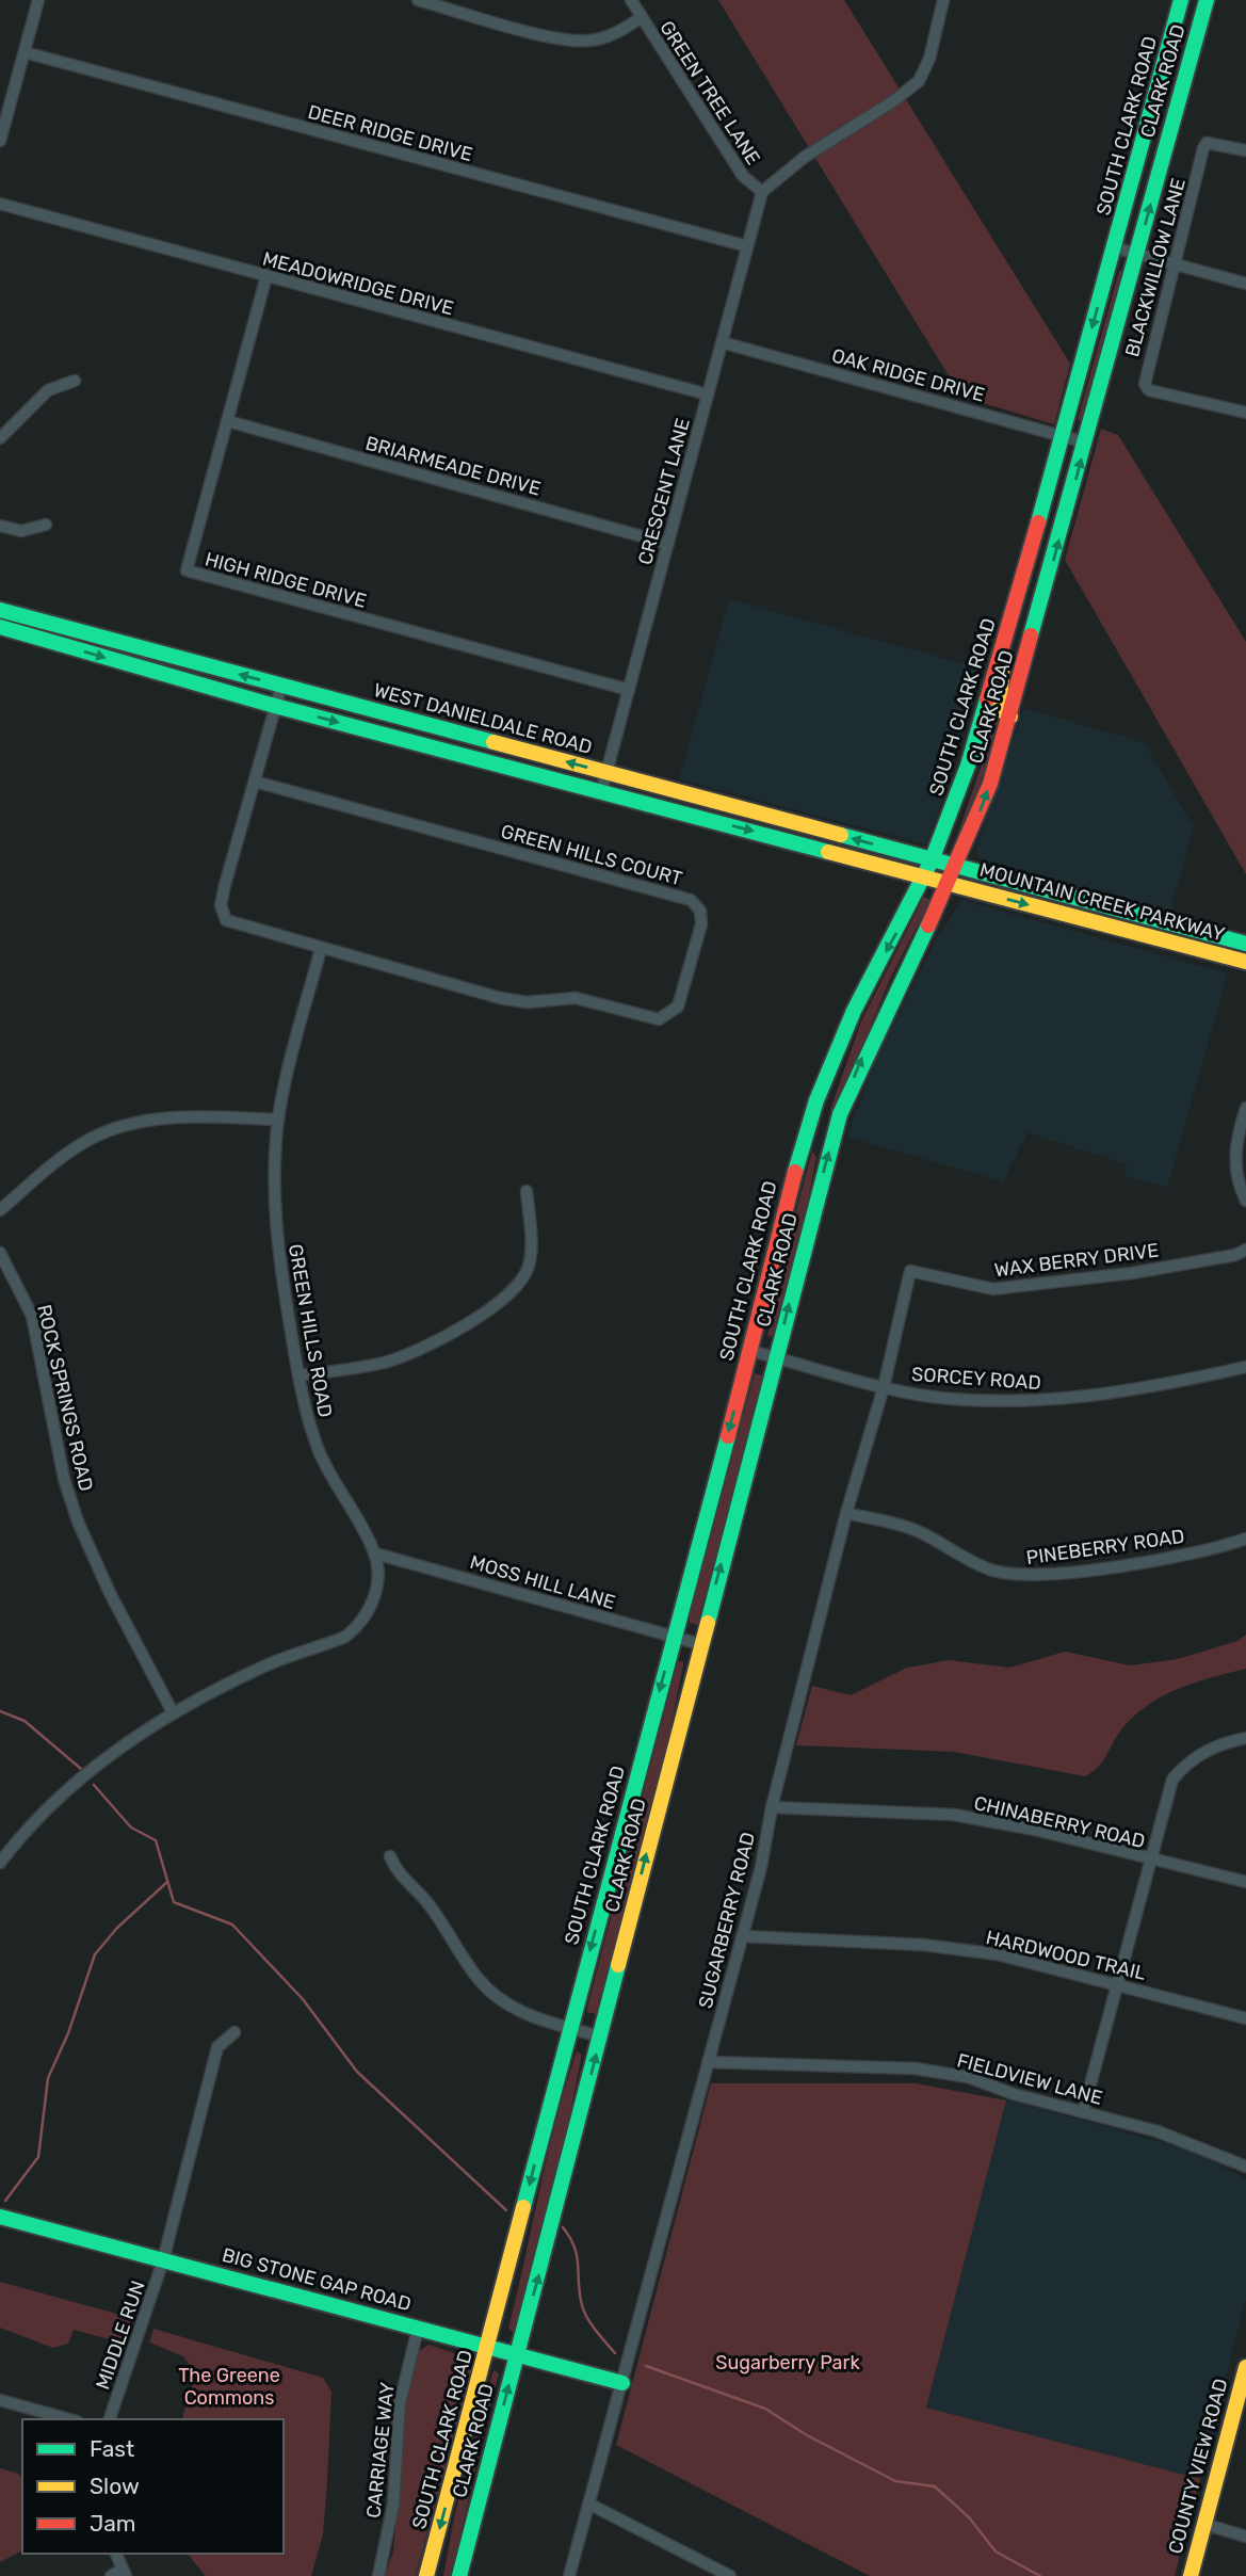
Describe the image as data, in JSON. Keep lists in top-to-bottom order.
{
  "streets": {
    "main road": [
      "CLARK ROAD",
      "SOUTH CLARK ROAD",
      "WEST DANIELDALE ROAD",
      "MOUNTAIN CREEK PARKWAY",
      "BIG STONE GAP ROAD",
      "COUNTY VIEW ROAD"
    ],
    "street": [
      "GREEN TREE LANE",
      "DEER RIDGE DRIVE",
      "BLACKWILLOW LANE",
      "MEADOWRIDGE DRIVE",
      "OAK RIDGE DRIVE",
      "BRIARMEADE DRIVE",
      "CRESCENT LANE",
      "HIGH RIDGE DRIVE",
      "GREEN HILLS COURT",
      "WAX BERRY DRIVE",
      "GREEN HILLS ROAD",
      "SORCEY ROAD",
      "ROCK SPRINGS ROAD",
      "PINEBERRY ROAD",
      "MOSS HILL LANE",
      "CHINABERRY ROAD",
      "SUGARBERRY ROAD",
      "HARDWOOD TRAIL",
      "FIELDVIEW LANE",
      "MIDDLE RUN",
      "CARRIAGE WAY"
    ]
  },
  "crossings": [
    ["CLARK ROAD", "OAK RIDGE DRIVE"],
    ["CLARK ROAD", "WEST DANIELDALE ROAD"],
    ["CLARK ROAD", "MOUNTAIN CREEK PARKWAY"],
    ["CLARK ROAD", "SORCEY ROAD"],
    ["CLARK ROAD", "MOSS HILL LANE"],
    ["CLARK ROAD", "BIG STONE GAP ROAD"],
    ["GREEN TREE LANE", "CRESCENT LANE"],
    ["SOUTH CLARK ROAD", "OAK RIDGE DRIVE"],
    ["SOUTH CLARK ROAD", "WEST DANIELDALE ROAD"],
    ["SOUTH CLARK ROAD", "SORCEY ROAD"],
    ["SOUTH CLARK ROAD", "MOSS HILL LANE"],
    ["SOUTH CLARK ROAD", "BIG STONE GAP ROAD"],
    ["DEER RIDGE DRIVE", "CRESCENT LANE"],
    ["MEADOWRIDGE DRIVE", "CRESCENT LANE"],
    ["MEADOWRIDGE DRIVE", "HIGH RIDGE DRIVE"],
    ["OAK RIDGE DRIVE", "CRESCENT LANE"],
    ["BRIARMEADE DRIVE", "CRESCENT LANE"],
    ["BRIARMEADE DRIVE", "HIGH RIDGE DRIVE"],
    ["CRESCENT LANE", "HIGH RIDGE DRIVE"],
    ["CRESCENT LANE", "WEST DANIELDALE ROAD"],
    ["WEST DANIELDALE ROAD", "GREEN HILLS COURT"],
    ["WEST DANIELDALE ROAD", "MOUNTAIN CREEK PARKWAY"],
    ["GREEN HILLS COURT", "GREEN HILLS ROAD"],
    ["WAX BERRY DRIVE", "SUGARBERRY ROAD"],
    ["GREEN HILLS ROAD", "ROCK SPRINGS ROAD"],
    ["GREEN HILLS ROAD", "MOSS HILL LANE"],
    ["SORCEY ROAD", "SUGARBERRY ROAD"],
    ["PINEBERRY ROAD", "SUGARBERRY ROAD"],
    ["CHINABERRY ROAD", "SUGARBERRY ROAD"],
    ["SUGARBERRY ROAD", "HARDWOOD TRAIL"],
    ["SUGARBERRY ROAD", "FIELDVIEW LANE"],
    ["SUGARBERRY ROAD", "BIG STONE GAP ROAD"],
    ["BIG STONE GAP ROAD", "MIDDLE RUN"],
    ["BIG STONE GAP ROAD", "CARRIAGE WAY"]
  ],
  "one_way": ["CLARK ROAD", "SOUTH CLARK ROAD"],
  "parks": ["Sugarberry Park", "The Greene Commons"],
  "legend": ["Fast", "Slow", "Jam"]
}
